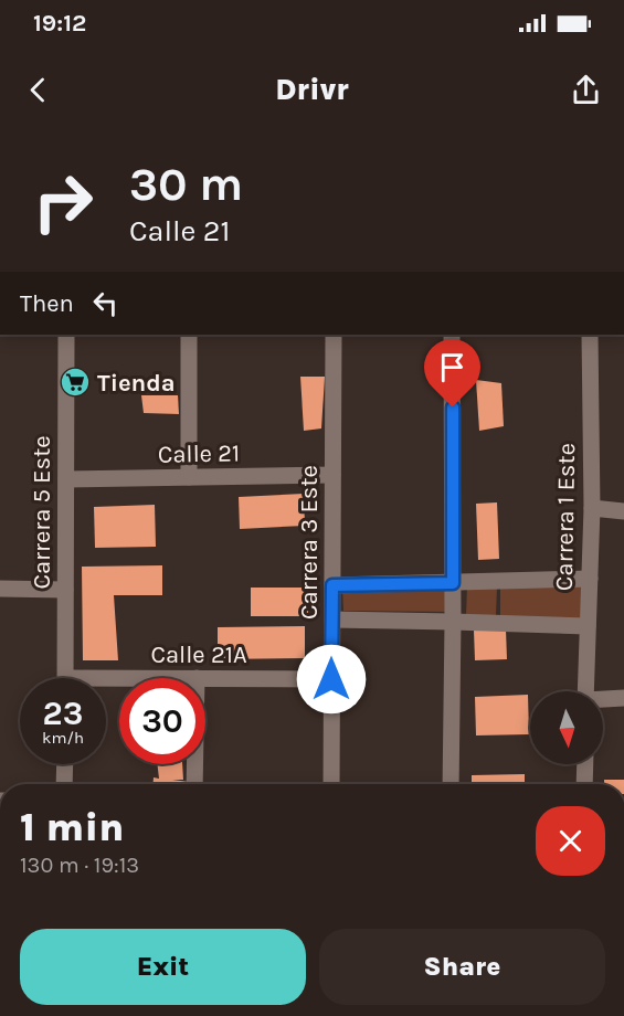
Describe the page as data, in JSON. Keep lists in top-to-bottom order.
{
  "streets": {
    "street": [
      "Calle 21",
      "Carrera 5 Este",
      "Carrera 1 Este",
      "Carrera 3 Este",
      "Calle 21A"
    ]
  },
  "crossings": [
    ["Calle 21", "Carrera 5 Este"],
    ["Calle 21", "Carrera 3 Este"],
    ["Carrera 3 Este", "Calle 21A"]
  ],
  "places": {
    "supermarket": ["Tienda"]
  },
  "north": "bottom",
  "page": {
    "status": "19:12",
    "header": "Drivr",
    "turn": ["30 m", "Calle 21"],
    "then": "Then",
    "speed": "23 km/h",
    "limit": "30",
    "heading": ["1 min", "130 m · 19:13"],
    "buttons": ["Exit", "Share"]
  }
}
